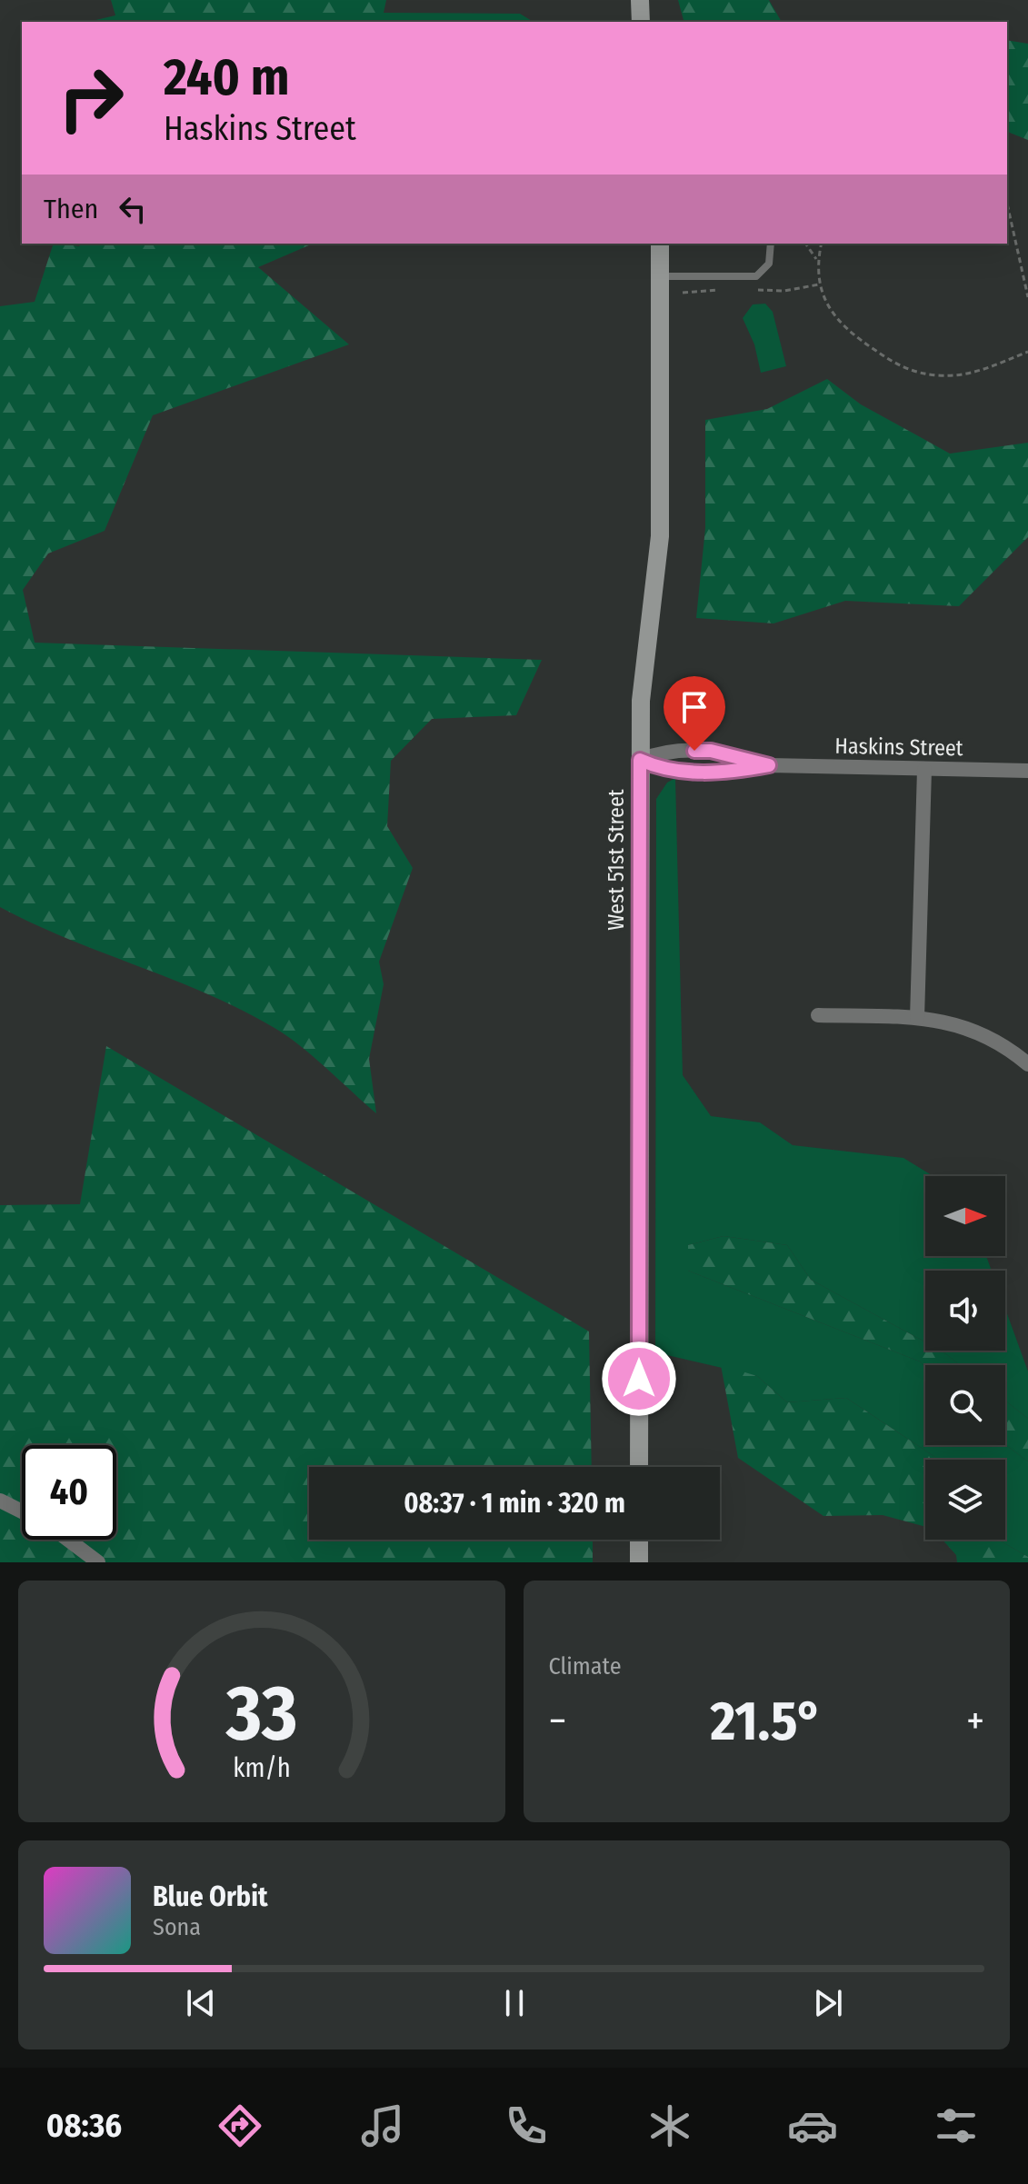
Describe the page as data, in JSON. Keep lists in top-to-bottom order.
{
  "streets": {
    "street": ["Haskins Street", "West 51st Street"]
  },
  "crossings": [
    ["Haskins Street", "West 51st Street"]
  ],
  "north": "right",
  "page": {
    "turn": ["240 m", "Haskins Street"],
    "then": "Then",
    "limit": "40",
    "trip": "08:37 · 1 min · 320 m",
    "tile": "Climate",
    "heat": ["−", "21.5°", "+"],
    "song": ["Blue Orbit", "Sona"],
    "tabs": "08:36",
    "gauge": ["33", "km/h"]
  }
}
